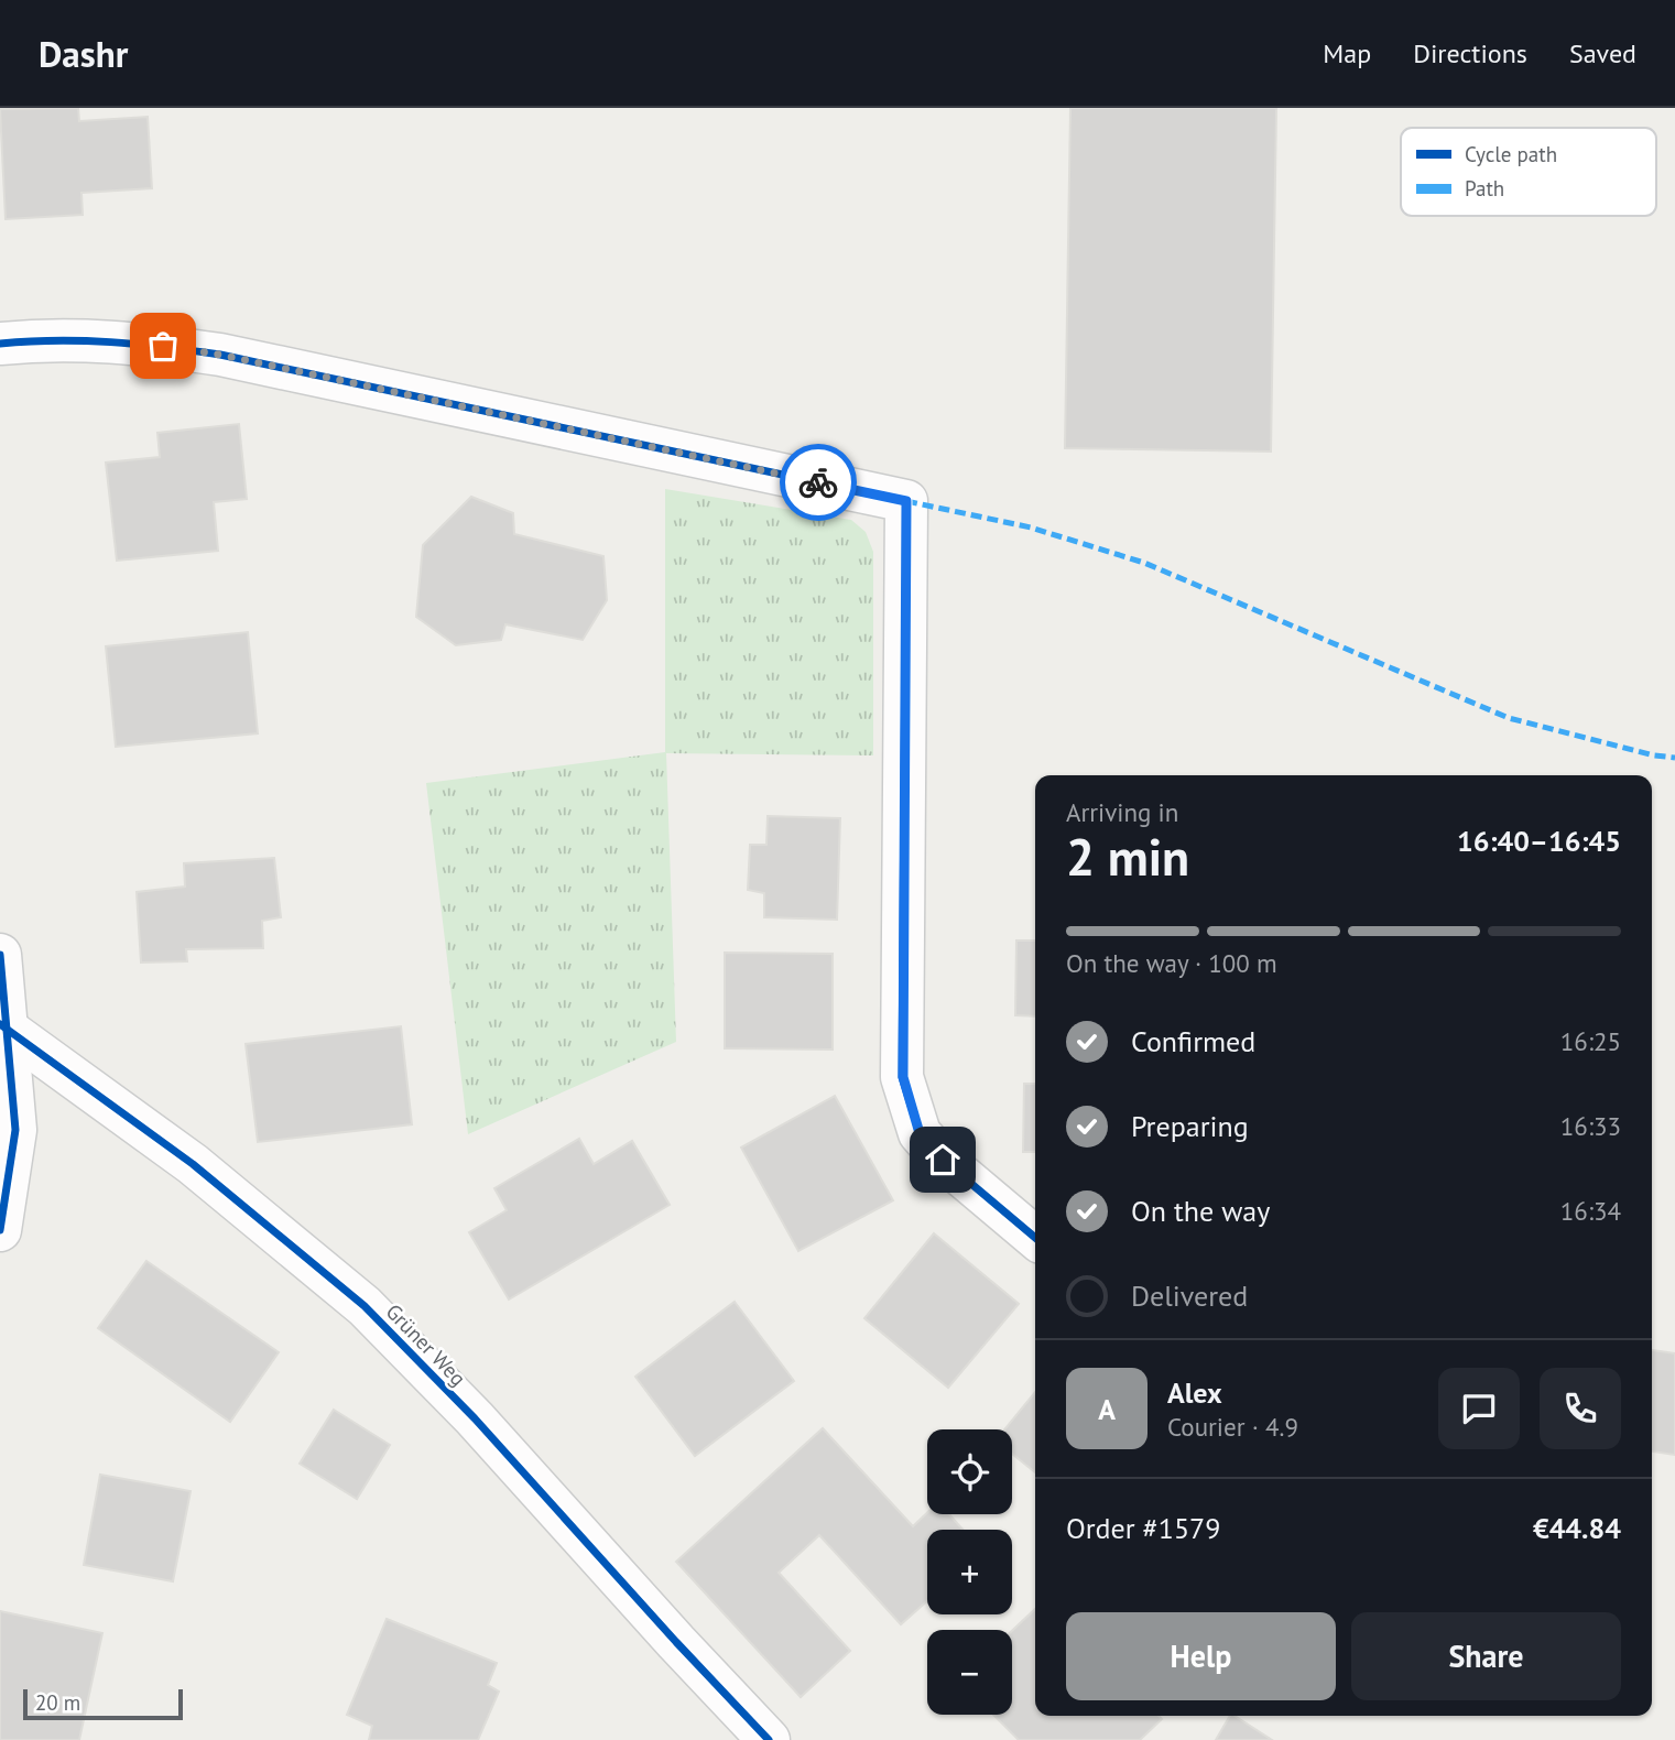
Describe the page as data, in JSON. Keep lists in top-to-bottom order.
{
  "streets": {
    "street": ["Grüner Weg"]
  },
  "legend": ["Cycle path", "Path"],
  "scale_bar": "20 m",
  "page": {
    "header": "Dashr",
    "nav": ["Map", "Directions", "Saved"],
    "heading": ["2 min", "Arriving in", "16:40–16:45"],
    "panel": [
      "Alex",
      "Courier · 4.9",
      "Order #1579",
      "€44.84"
    ],
    "bar": "On the way · 100 m",
    "list": [
      ["Confirmed", "16:25"],
      ["Preparing", "16:33"],
      ["On the way", "16:34"],
      "Delivered"
    ],
    "round": "A",
    "map_buttons": ["+", "−"],
    "buttons": ["Help", "Share"],
    "scale": "20 m"
  }
}
